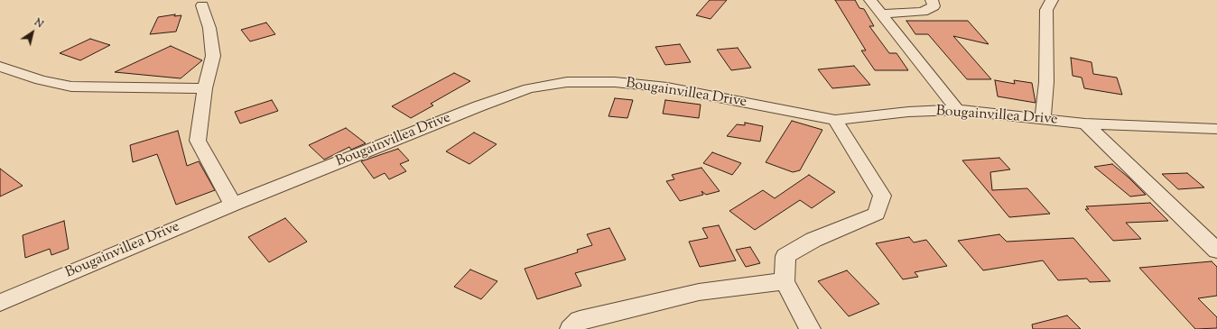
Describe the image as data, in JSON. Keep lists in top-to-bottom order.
{
  "streets": {
    "street": ["Bougainvillea Drive"]
  },
  "north": "top right"
}
